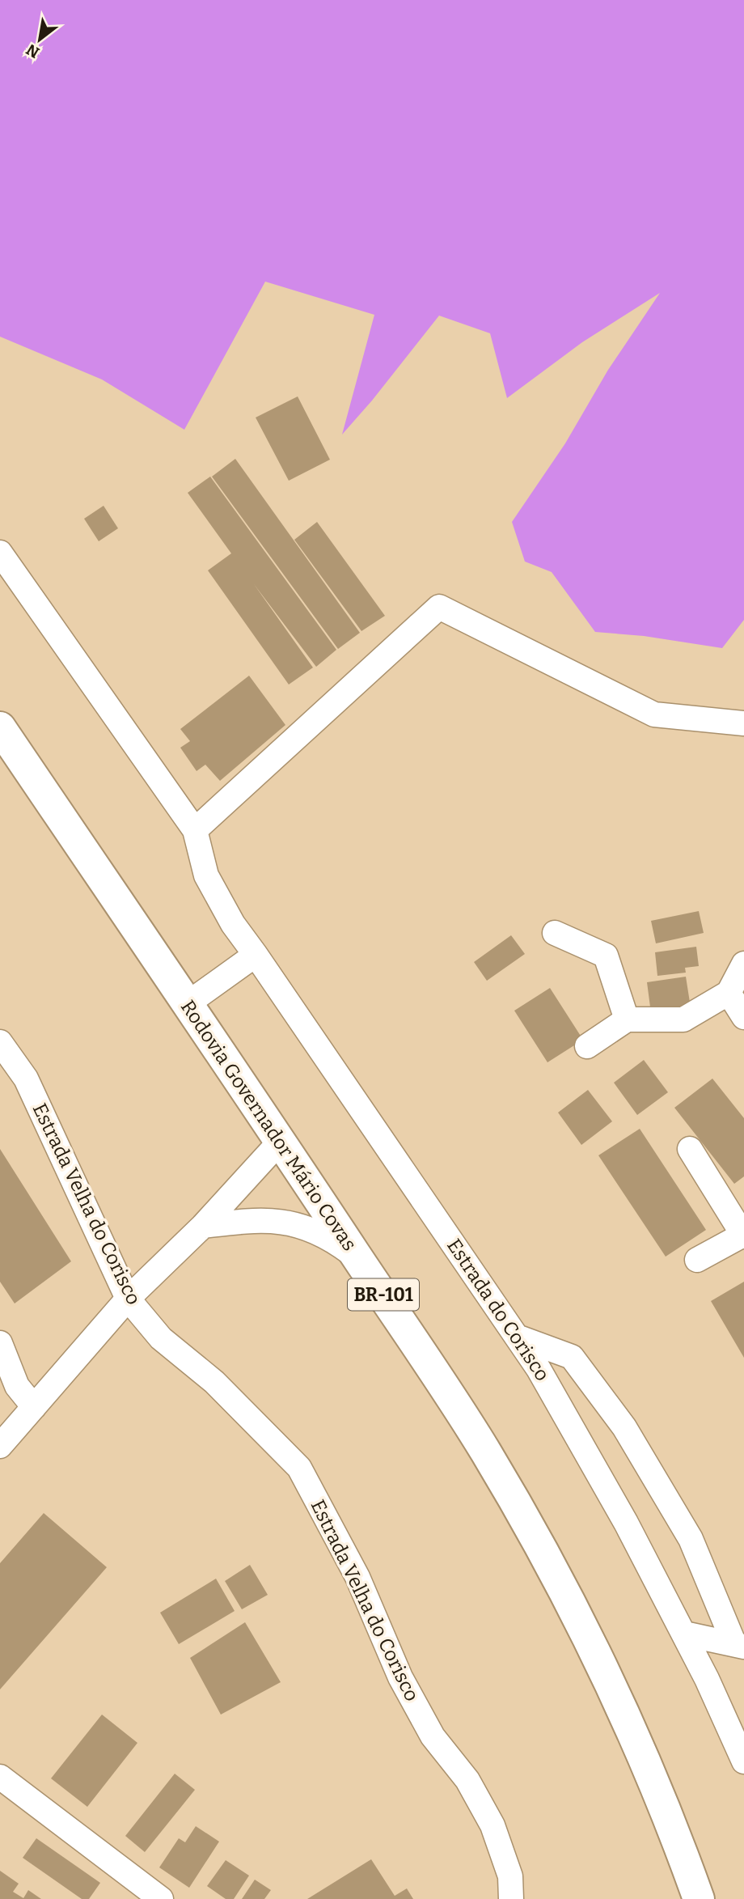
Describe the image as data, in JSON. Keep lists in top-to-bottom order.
{
  "streets": {
    "highway": ["Rodovia Governador Mário Covas", "BR-101"],
    "street": ["Estrada Velha do Corisco", "Estrada do Corisco"]
  },
  "north": "bottom left"
}
